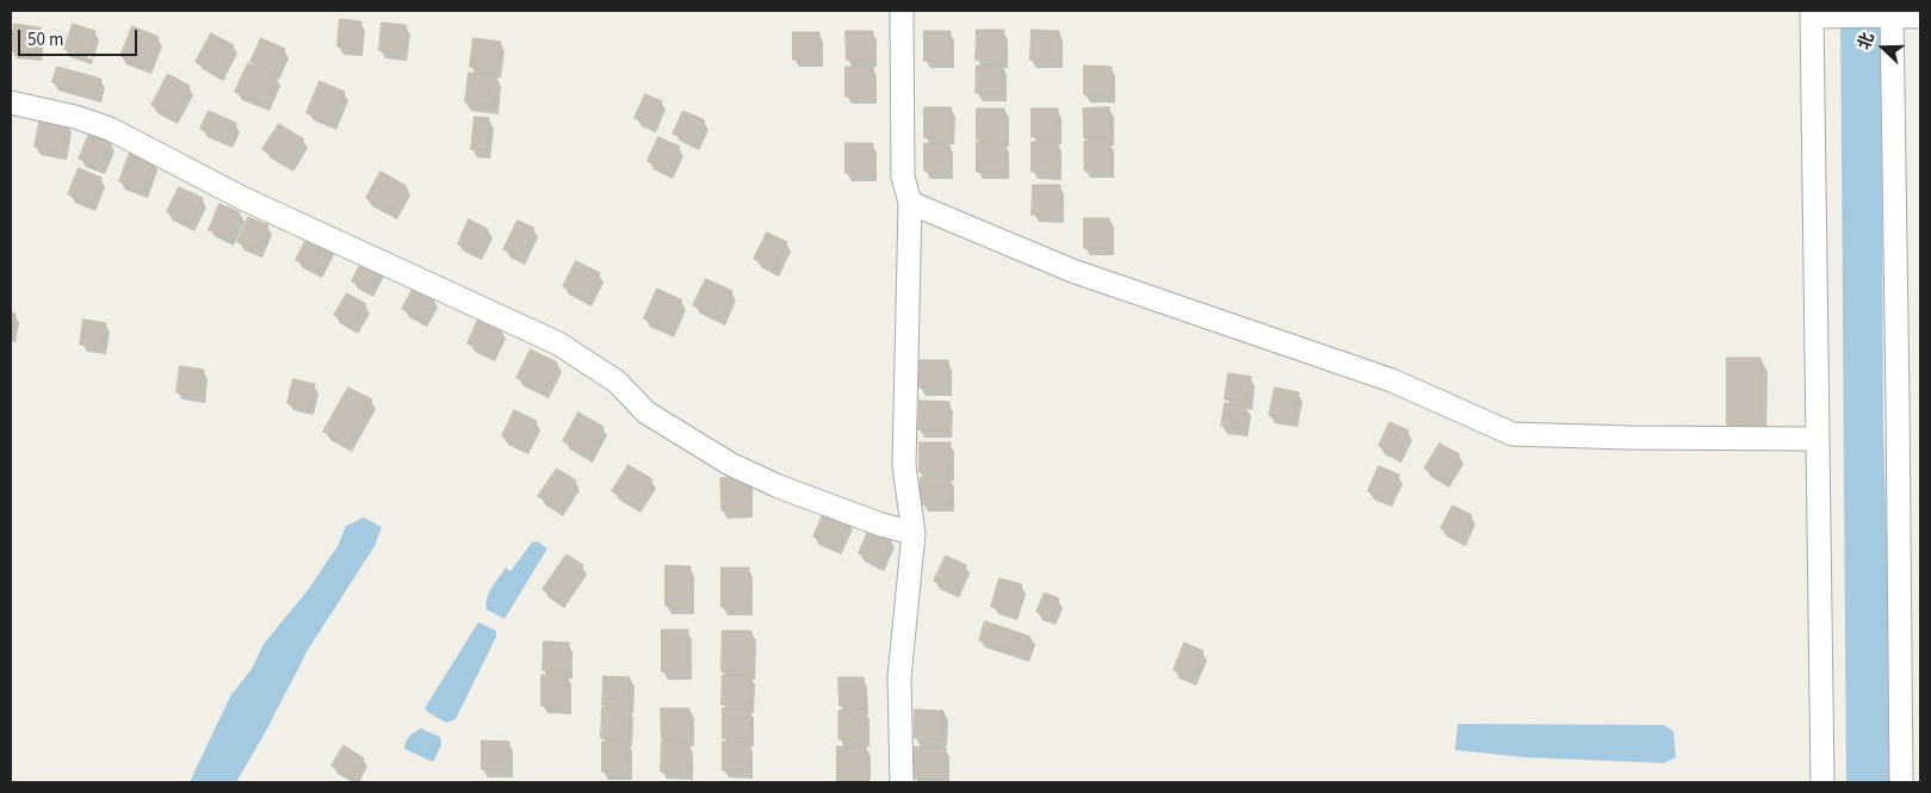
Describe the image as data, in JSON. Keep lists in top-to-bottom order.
{
  "scale_bar": "50 m",
  "north": "left"
}
